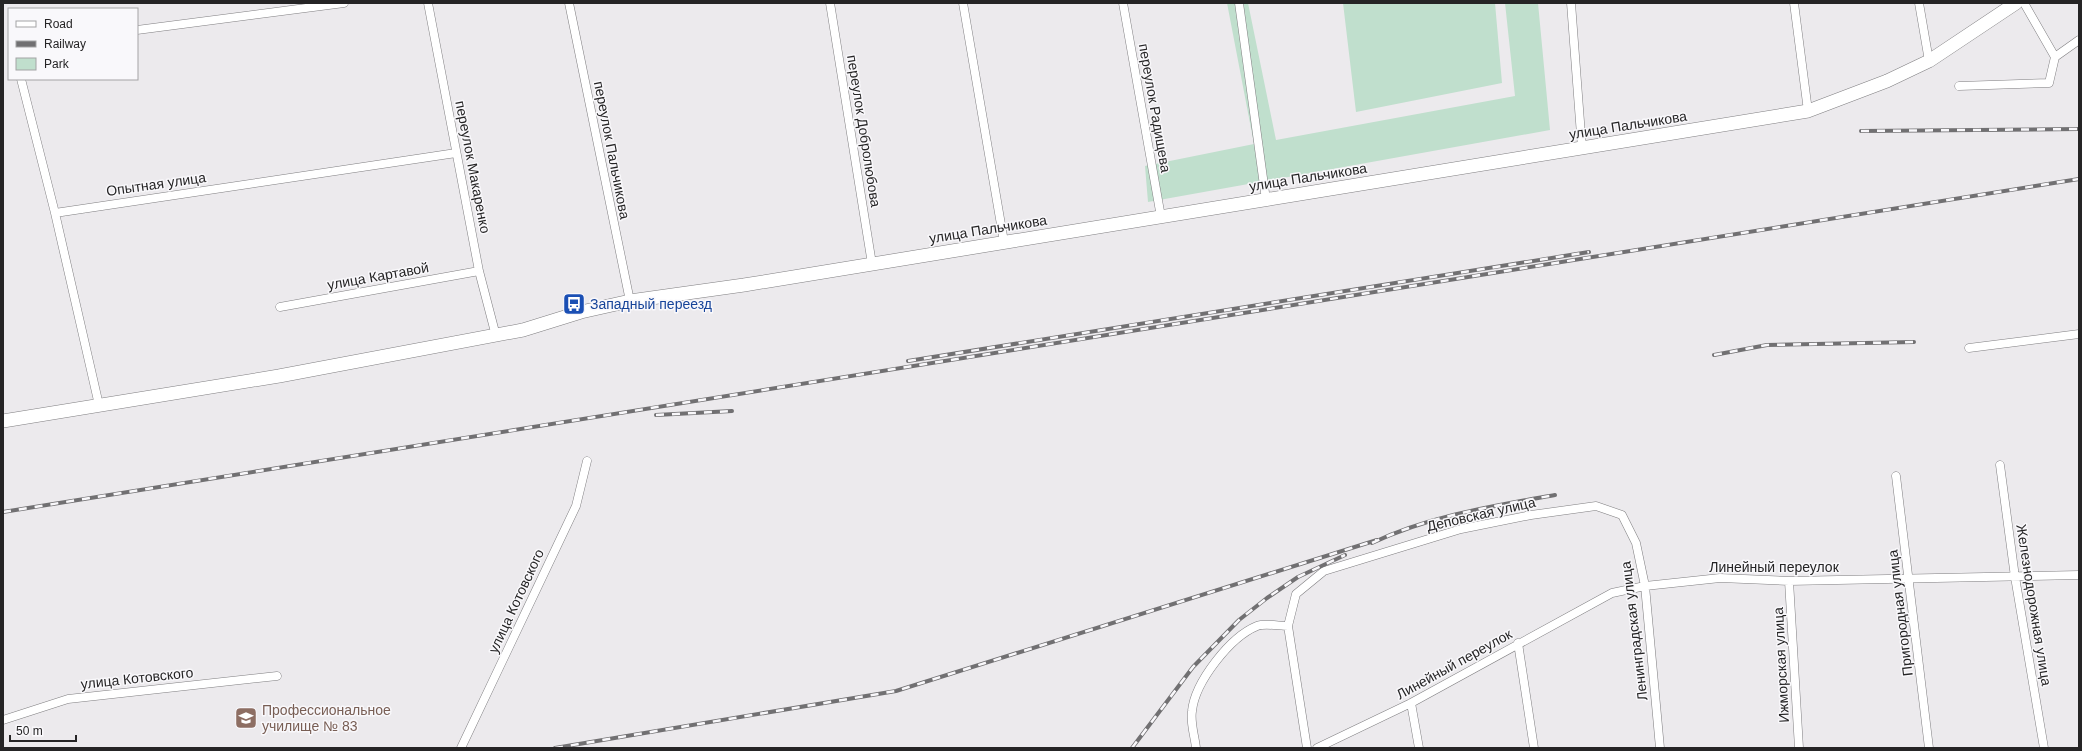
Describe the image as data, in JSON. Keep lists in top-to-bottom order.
{
  "streets": {
    "main road": ["улица Пальчикова"],
    "street": [
      "переулок Радищева",
      "переулок Добролюбова",
      "переулок Пальчикова",
      "переулок Макаренко",
      "Опытная улица",
      "улица Картавой",
      "Деповская улица",
      "Линейный переулок",
      "улица Котовского",
      "Железнодорожная улица",
      "Пригородная улица",
      "Ленинградская улица",
      "Ижморская улица"
    ]
  },
  "crossings": [
    ["переулок Радищева", "улица Пальчикова"],
    ["улица Пальчикова", "переулок Добролюбова"],
    ["улица Пальчикова", "переулок Пальчикова"],
    ["улица Пальчикова", "переулок Макаренко"],
    ["переулок Макаренко", "Опытная улица"],
    ["переулок Макаренко", "улица Картавой"],
    ["Деповская улица", "Ленинградская улица"],
    ["Линейный переулок", "Железнодорожная улица"],
    ["Линейный переулок", "Пригородная улица"],
    ["Линейный переулок", "Ленинградская улица"],
    ["Линейный переулок", "Ижморская улица"]
  ],
  "places": {
    "bus stop": ["Западный переезд"],
    "school or university": ["Профессиональное училище № 83"]
  },
  "legend": ["Road", "Railway", "Park"],
  "scale_bar": "50 m"
}
